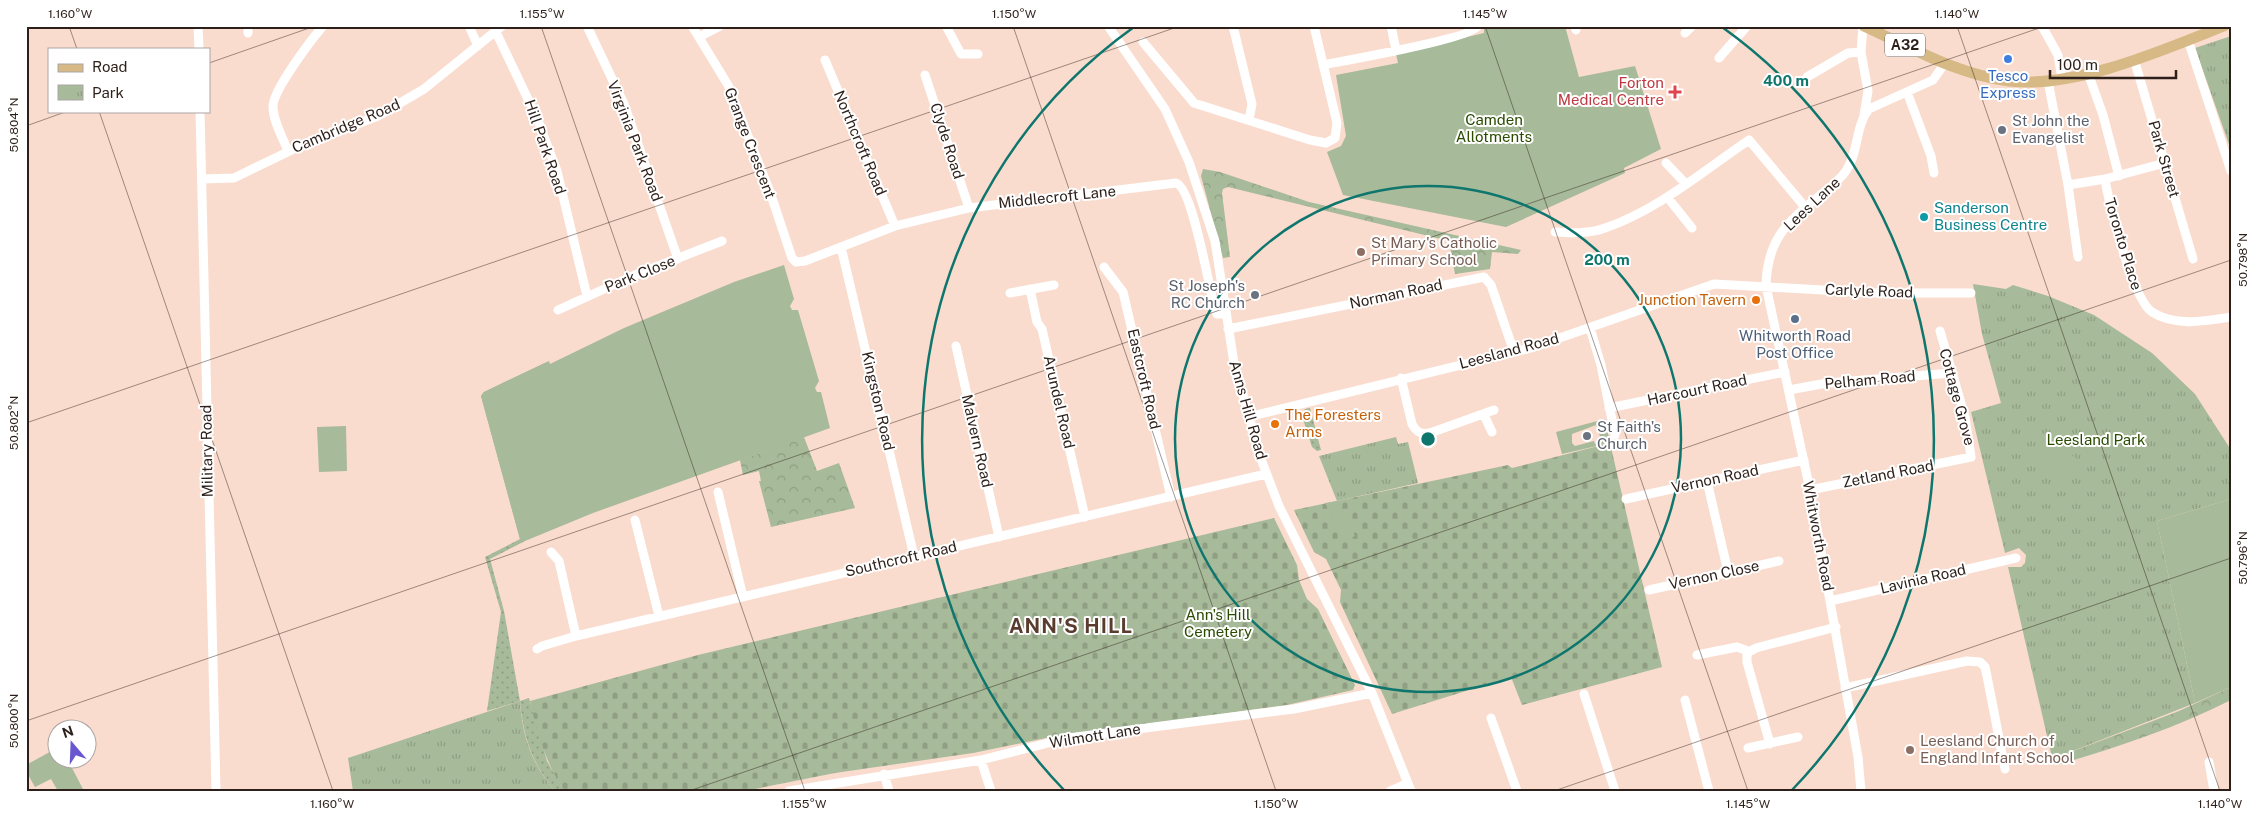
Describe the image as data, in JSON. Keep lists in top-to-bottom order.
{
  "streets": {
    "main road": ["A32"],
    "street": [
      "Cambridge Road",
      "Virginia Park Road",
      "Clyde Road",
      "Grange Crescent",
      "Northcroft Road",
      "Hill Park Road",
      "Park Street",
      "Middlecroft Lane",
      "Lees Lane",
      "Toronto Place",
      "Park Close",
      "Carlyle Road",
      "Norman Road",
      "Leesland Road",
      "Eastcroft Road",
      "Pelham Road",
      "Harcourt Road",
      "Cottage Grove",
      "Kingston Road",
      "Arundel Road",
      "Anns Hill Road",
      "Malvern Road",
      "Military Road",
      "Zetland Road",
      "Vernon Road",
      "Whitworth Road",
      "Southcroft Road",
      "Vernon Close",
      "Lavinia Road",
      "Wilmott Lane"
    ]
  },
  "crossings": [
    ["A32", "Park Street"],
    ["Cambridge Road", "Hill Park Road"],
    ["Cambridge Road", "Military Road"],
    ["Virginia Park Road", "Park Close"],
    ["Clyde Road", "Middlecroft Lane"],
    ["Grange Crescent", "Middlecroft Lane"],
    ["Northcroft Road", "Middlecroft Lane"],
    ["Hill Park Road", "Park Close"],
    ["Middlecroft Lane", "Kingston Road"],
    ["Middlecroft Lane", "Anns Hill Road"],
    ["Lees Lane", "Carlyle Road"],
    ["Lees Lane", "Leesland Road"],
    ["Lees Lane", "Whitworth Road"],
    ["Carlyle Road", "Leesland Road"],
    ["Carlyle Road", "Whitworth Road"],
    ["Norman Road", "Leesland Road"],
    ["Norman Road", "Anns Hill Road"],
    ["Leesland Road", "Anns Hill Road"],
    ["Leesland Road", "Whitworth Road"],
    ["Eastcroft Road", "Southcroft Road"],
    ["Pelham Road", "Cottage Grove"],
    ["Pelham Road", "Whitworth Road"],
    ["Harcourt Road", "Whitworth Road"],
    ["Cottage Grove", "Zetland Road"],
    ["Kingston Road", "Southcroft Road"],
    ["Arundel Road", "Southcroft Road"],
    ["Anns Hill Road", "Southcroft Road"],
    ["Anns Hill Road", "Wilmott Lane"],
    ["Malvern Road", "Southcroft Road"],
    ["Zetland Road", "Whitworth Road"],
    ["Vernon Road", "Whitworth Road"],
    ["Whitworth Road", "Lavinia Road"]
  ],
  "districts": ["ANN'S HILL"],
  "parks": ["Camden Allotments", "Leesland Park", "Ann's Hill Cemetery"],
  "places": {
    "other": [
      "Tesco Express",
      "St John the Evangelist",
      "Sanderson Business Centre",
      "St Mary's Catholic Primary School",
      "St Joseph's RC Church",
      "Junction Tavern",
      "Whitworth Road Post Office",
      "The Foresters Arms",
      "St Faith's Church",
      "Leesland Church of England Infant School"
    ],
    "health": ["Forton Medical Centre"]
  },
  "legend": ["Road", "Park"],
  "scale_bar": "100 m",
  "north": "top",
  "coordinates": [
    "1.160°W",
    "1.155°W",
    "1.150°W",
    "1.145°W",
    "1.140°W",
    "50.804°N",
    "50.798°N",
    "50.802°N",
    "50.796°N",
    "50.800°N"
  ],
  "rings": ["400 m", "200 m"]
}
